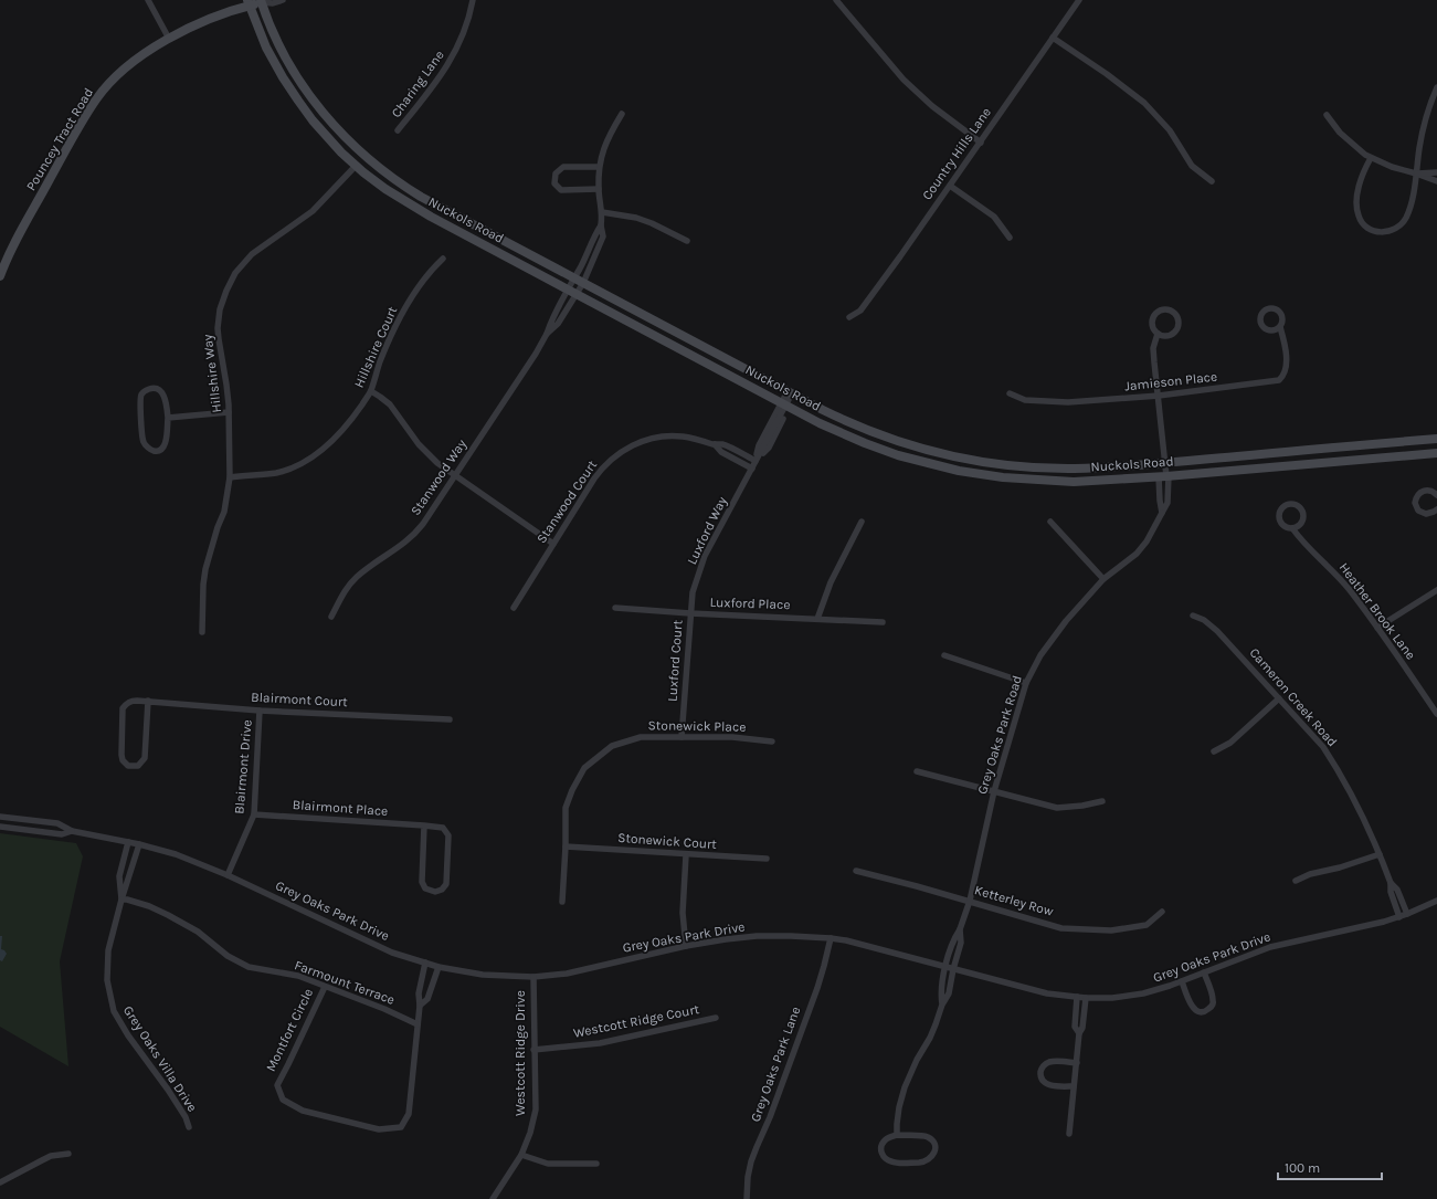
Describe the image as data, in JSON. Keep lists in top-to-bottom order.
{
  "streets": {
    "main road": ["Pouncey Tract Road", "Nuckols Road"],
    "street": [
      "Charing Lane",
      "Country Hills Lane",
      "Hillshire Court",
      "Hillshire Way",
      "Jamieson Place",
      "Stanwood Way",
      "Stanwood Court",
      "Luxford Way",
      "Luxford Place",
      "Heather Brook Lane",
      "Luxford Court",
      "Cameron Creek Road",
      "Blairmont Court",
      "Stonewick Place",
      "Grey Oaks Park Road",
      "Blairmont Drive",
      "Blairmont Place",
      "Stonewick Court",
      "Ketterley Row",
      "Grey Oaks Park Drive",
      "Farmount Terrace",
      "Westcott Ridge Court",
      "Montfort Circle",
      "Westcott Ridge Drive",
      "Grey Oaks Villa Drive",
      "Grey Oaks Park Lane"
    ]
  },
  "crossings": [
    ["Pouncey Tract Road", "Nuckols Road"],
    ["Nuckols Road", "Hillshire Way"],
    ["Nuckols Road", "Stanwood Way"],
    ["Nuckols Road", "Luxford Way"],
    ["Nuckols Road", "Grey Oaks Park Road"],
    ["Hillshire Court", "Hillshire Way"],
    ["Stanwood Court", "Luxford Way"],
    ["Luxford Way", "Luxford Place"],
    ["Luxford Way", "Luxford Court"],
    ["Luxford Place", "Luxford Court"],
    ["Luxford Court", "Stonewick Place"],
    ["Cameron Creek Road", "Grey Oaks Park Drive"],
    ["Blairmont Court", "Blairmont Drive"],
    ["Stonewick Place", "Stonewick Court"],
    ["Grey Oaks Park Road", "Ketterley Row"],
    ["Grey Oaks Park Road", "Grey Oaks Park Drive"],
    ["Blairmont Drive", "Blairmont Place"],
    ["Blairmont Drive", "Grey Oaks Park Drive"],
    ["Grey Oaks Park Drive", "Montfort Circle"],
    ["Grey Oaks Park Drive", "Westcott Ridge Drive"],
    ["Grey Oaks Park Drive", "Grey Oaks Villa Drive"],
    ["Grey Oaks Park Drive", "Grey Oaks Park Lane"],
    ["Farmount Terrace", "Montfort Circle"],
    ["Farmount Terrace", "Grey Oaks Villa Drive"],
    ["Westcott Ridge Court", "Westcott Ridge Drive"]
  ],
  "scale_bar": "100 m"
}
